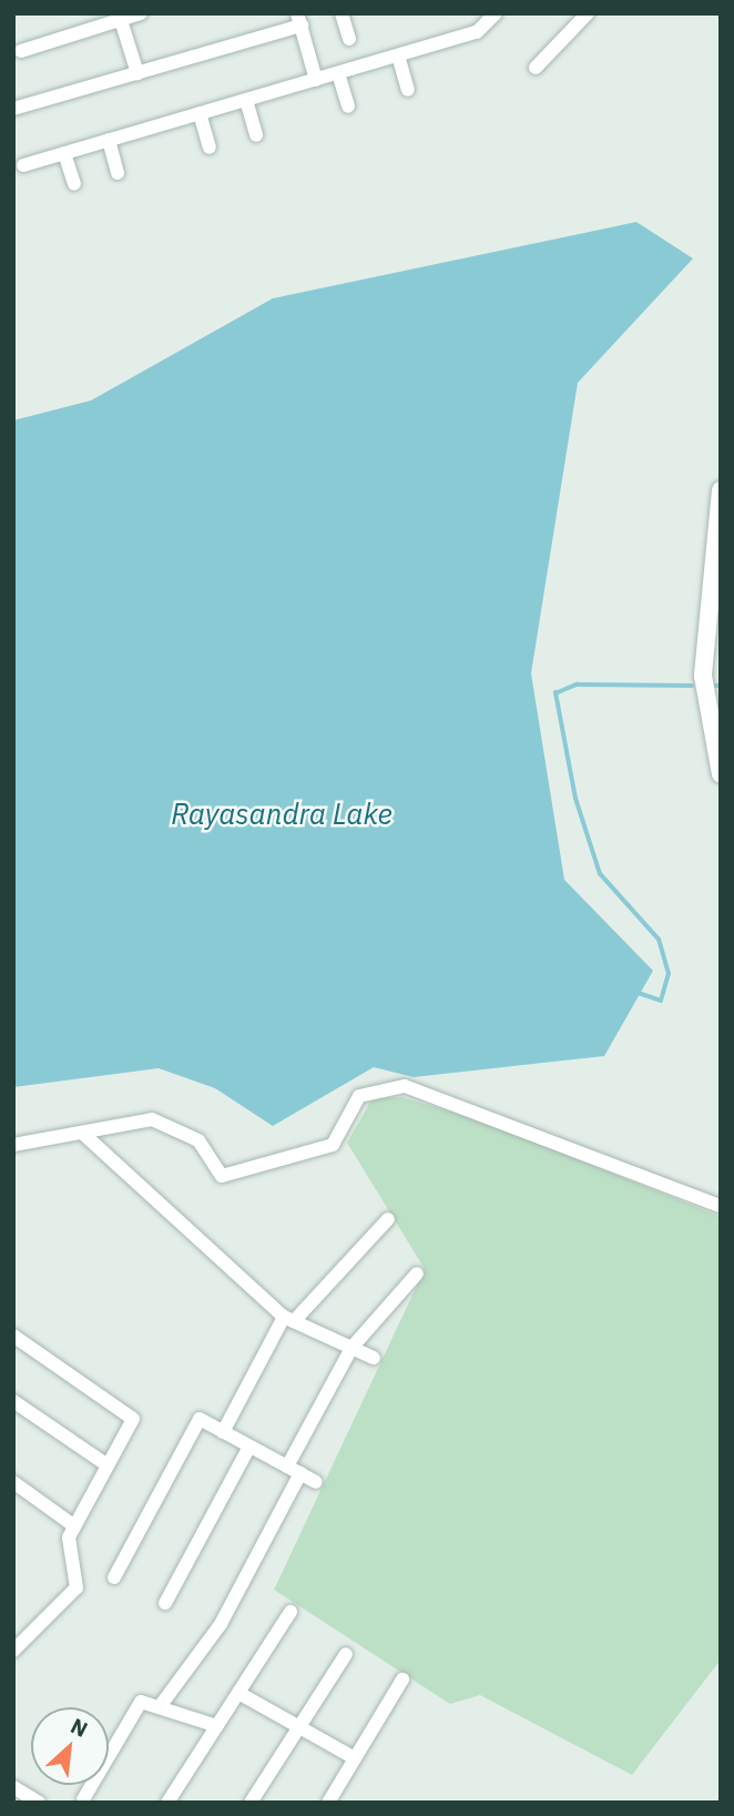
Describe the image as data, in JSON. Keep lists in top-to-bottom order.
{
  "water": ["Rayasandra Lake"],
  "north": "top right"
}
